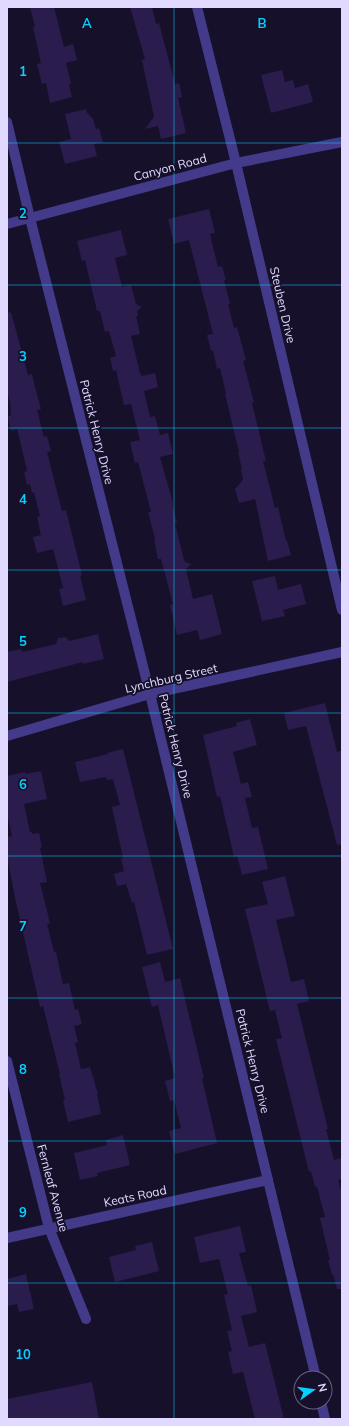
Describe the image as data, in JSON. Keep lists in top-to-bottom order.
{
  "streets": {
    "street": [
      "Canyon Road",
      "Steuben Drive",
      "Patrick Henry Drive",
      "Lynchburg Street",
      "Fernleaf Avenue",
      "Keats Road"
    ]
  },
  "crossings": [
    ["Canyon Road", "Steuben Drive"],
    ["Canyon Road", "Patrick Henry Drive"],
    ["Patrick Henry Drive", "Lynchburg Street"],
    ["Patrick Henry Drive", "Keats Road"],
    ["Fernleaf Avenue", "Keats Road"]
  ],
  "north": "right",
  "grid": {
    "columns": ["A", "B"],
    "rows": [
      "1",
      "2",
      "3",
      "4",
      "5",
      "6",
      "7",
      "8",
      "9",
      "10"
    ]
  }
}
